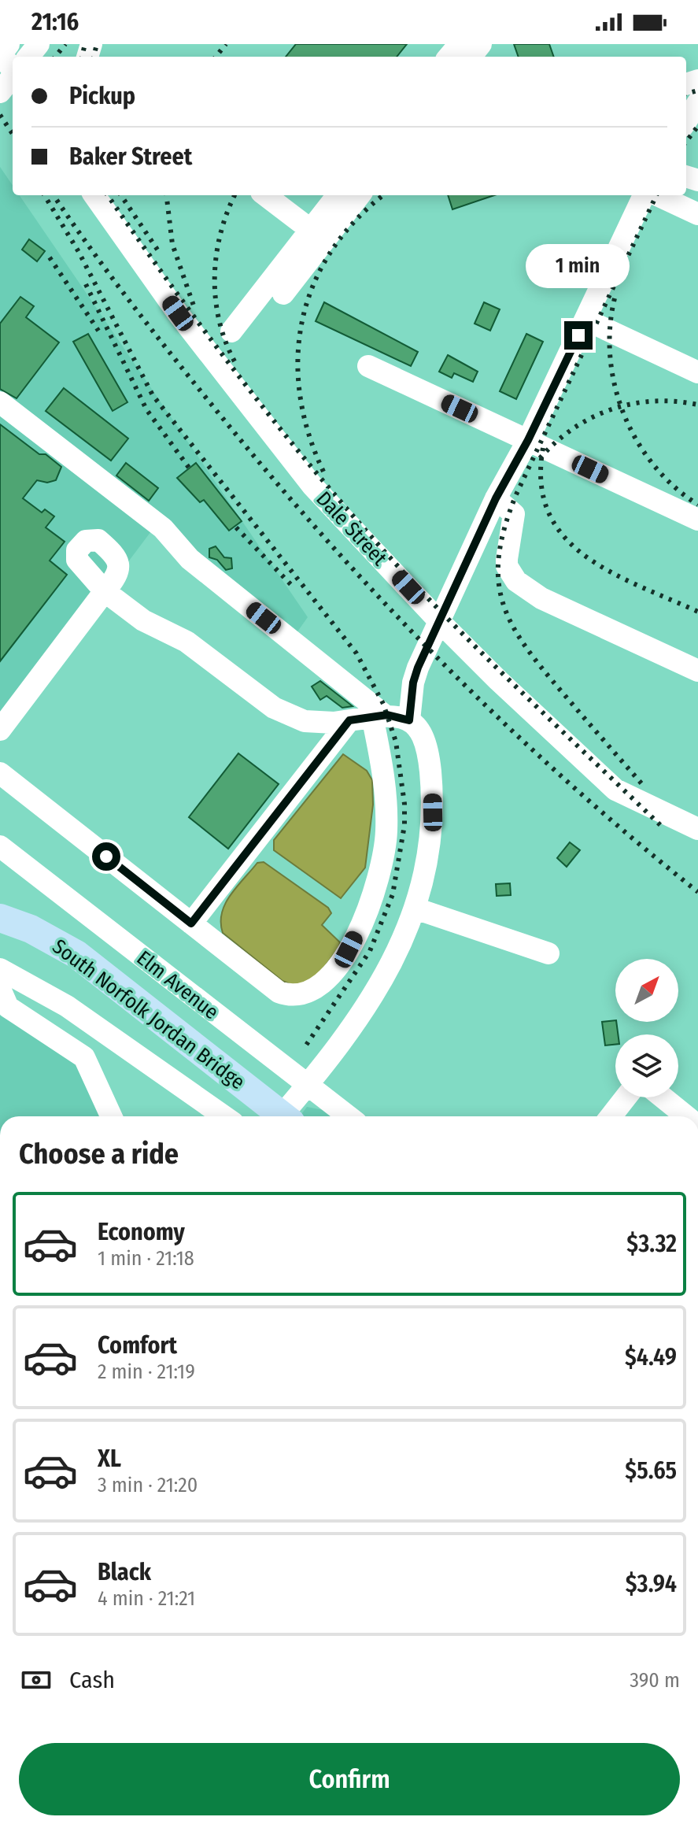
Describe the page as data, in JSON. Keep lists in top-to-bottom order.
{
  "streets": {
    "main road": ["South Norfolk Jordan Bridge"],
    "street": ["Dale Street", "Elm Avenue"]
  },
  "north": "top right",
  "page": {
    "status": "21:16",
    "banner": ["Pickup", "Baker Street"],
    "bubble": "1 min",
    "heading": "Choose a ride",
    "list": [
      {
        "name": "Economy",
        "note": "1 min · 21:18",
        "value": "$3.32"
      },
      {
        "name": "Comfort",
        "note": "2 min · 21:19",
        "value": "$4.49"
      },
      {
        "name": "XL",
        "note": "3 min · 21:20",
        "value": "$5.65"
      },
      {
        "name": "Black",
        "note": "4 min · 21:21",
        "value": "$3.94"
      }
    ],
    "pay": ["Cash", "390 m"],
    "buttons": "Confirm"
  }
}
